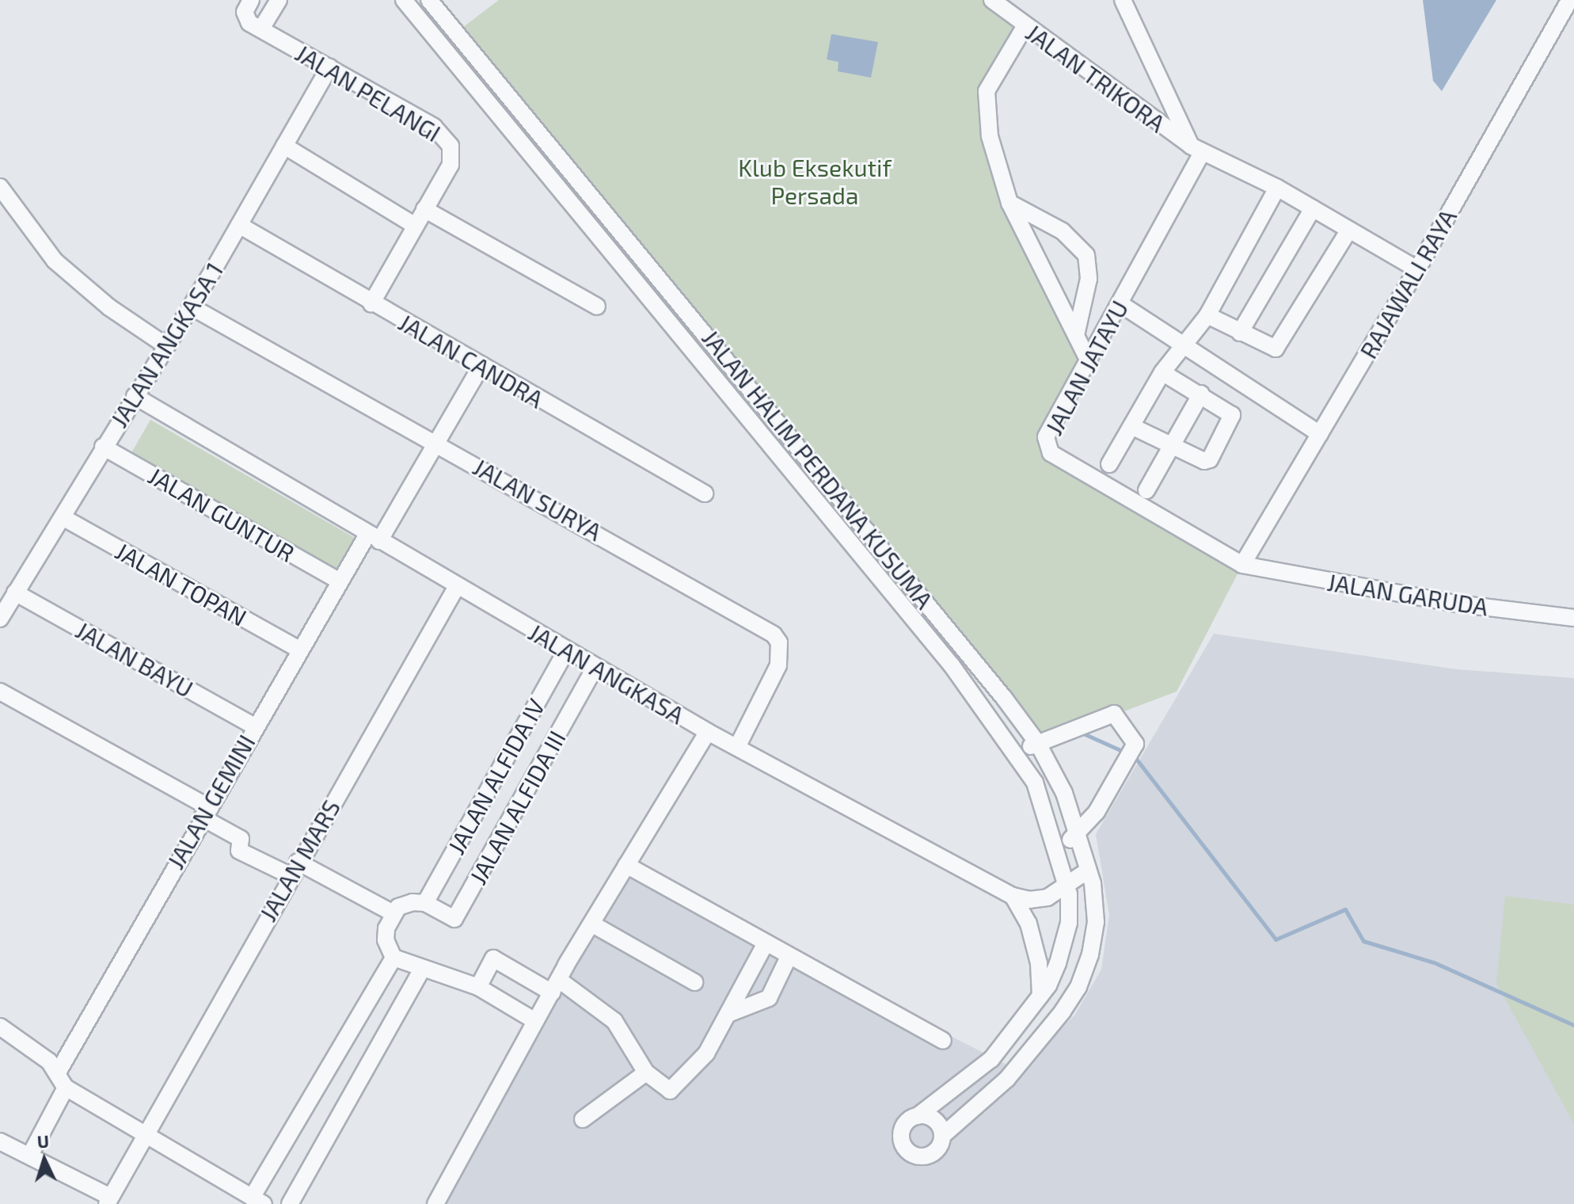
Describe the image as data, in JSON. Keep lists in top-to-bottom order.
{
  "streets": {
    "street": [
      "JALAN TRIKORA",
      "JALAN PELANGI",
      "RAJAWALI RAYA",
      "JALAN ANGKASA 1",
      "JALAN CANDRA",
      "JALAN JATAYU",
      "JALAN HALIM PERDANA KUSUMA",
      "JALAN SURYA",
      "JALAN GUNTUR",
      "JALAN TOPAN",
      "JALAN GARUDA",
      "JALAN BAYU",
      "JALAN ANGKASA",
      "JALAN ALFIDA IV",
      "JALAN GEMINI",
      "JALAN ALFIDA III",
      "JALAN MARS"
    ]
  },
  "crossings": [
    ["JALAN TRIKORA", "RAJAWALI RAYA"],
    ["JALAN TRIKORA", "JALAN JATAYU"],
    ["JALAN PELANGI", "JALAN ANGKASA 1"],
    ["JALAN PELANGI", "JALAN CANDRA"],
    ["RAJAWALI RAYA", "JALAN JATAYU"],
    ["RAJAWALI RAYA", "JALAN GARUDA"],
    ["JALAN ANGKASA 1", "JALAN CANDRA"],
    ["JALAN ANGKASA 1", "JALAN SURYA"],
    ["JALAN ANGKASA 1", "JALAN GUNTUR"],
    ["JALAN ANGKASA 1", "JALAN TOPAN"],
    ["JALAN ANGKASA 1", "JALAN BAYU"],
    ["JALAN ANGKASA 1", "JALAN ANGKASA"],
    ["JALAN CANDRA", "JALAN GEMINI"],
    ["JALAN JATAYU", "JALAN GARUDA"],
    ["JALAN HALIM PERDANA KUSUMA", "JALAN ANGKASA"],
    ["JALAN SURYA", "JALAN ANGKASA"],
    ["JALAN SURYA", "JALAN GEMINI"],
    ["JALAN GUNTUR", "JALAN GEMINI"],
    ["JALAN TOPAN", "JALAN GEMINI"],
    ["JALAN BAYU", "JALAN GEMINI"],
    ["JALAN ANGKASA", "JALAN ALFIDA IV"],
    ["JALAN ANGKASA", "JALAN GEMINI"],
    ["JALAN ANGKASA", "JALAN ALFIDA III"],
    ["JALAN ANGKASA", "JALAN MARS"],
    ["JALAN ALFIDA IV", "JALAN ALFIDA III"]
  ],
  "parks": ["Klub Eksekutif Persada"],
  "north": "top"
}
